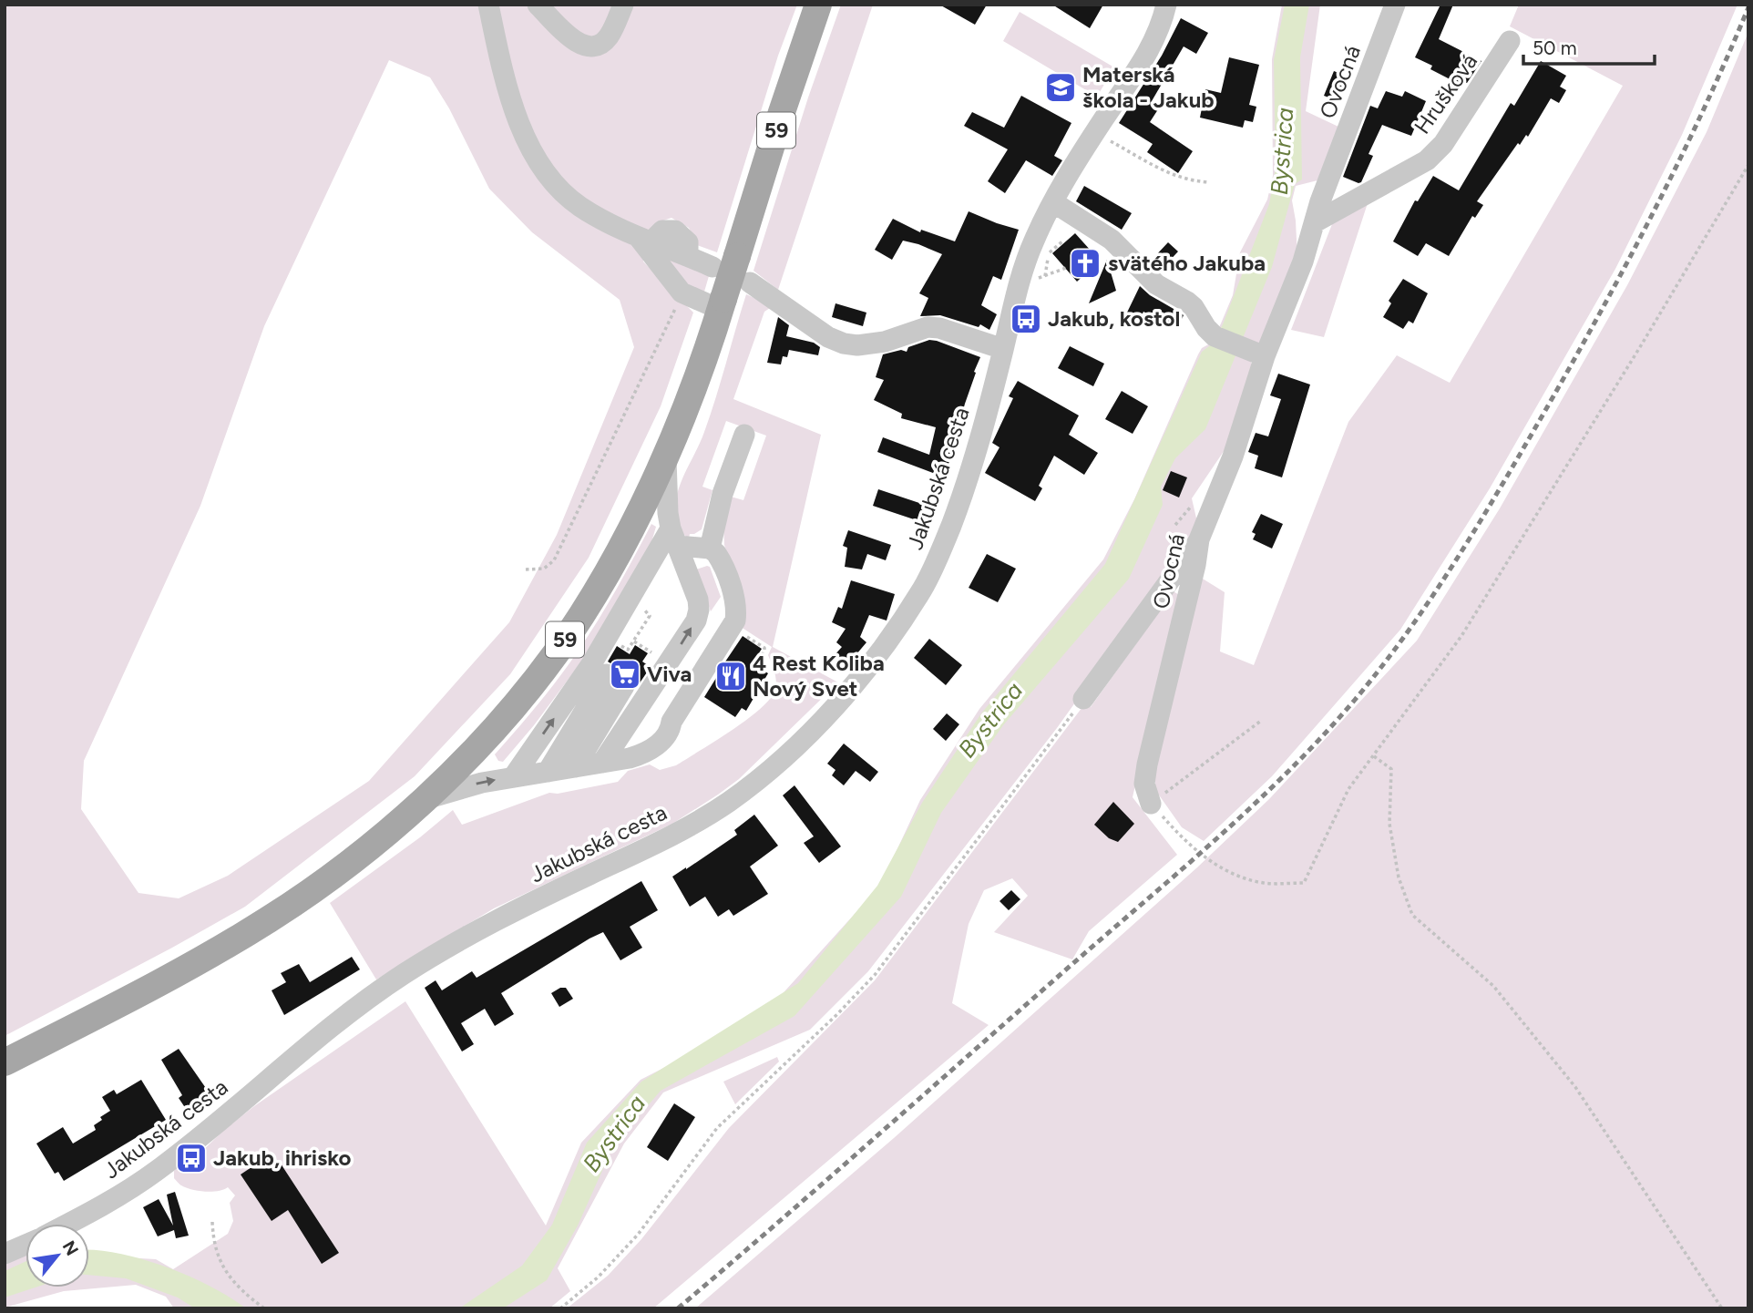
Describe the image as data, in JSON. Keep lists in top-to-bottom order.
{
  "streets": {
    "main road": ["59"],
    "street": ["Ovocná", "Hrušková", "Jakubská cesta"]
  },
  "crossings": [
    ["Ovocná", "Hrušková"]
  ],
  "water": ["Bystrica"],
  "places": {
    "school or university": ["Materská škola - Jakub"],
    "church": ["svätého Jakuba"],
    "bus stop": ["Jakub, kostol", "Jakub, ihrisko"],
    "supermarket": ["Viva"],
    "restaurant": ["4 Rest Koliba Nový Svet"]
  },
  "scale_bar": "50 m",
  "north": "top right"
}
